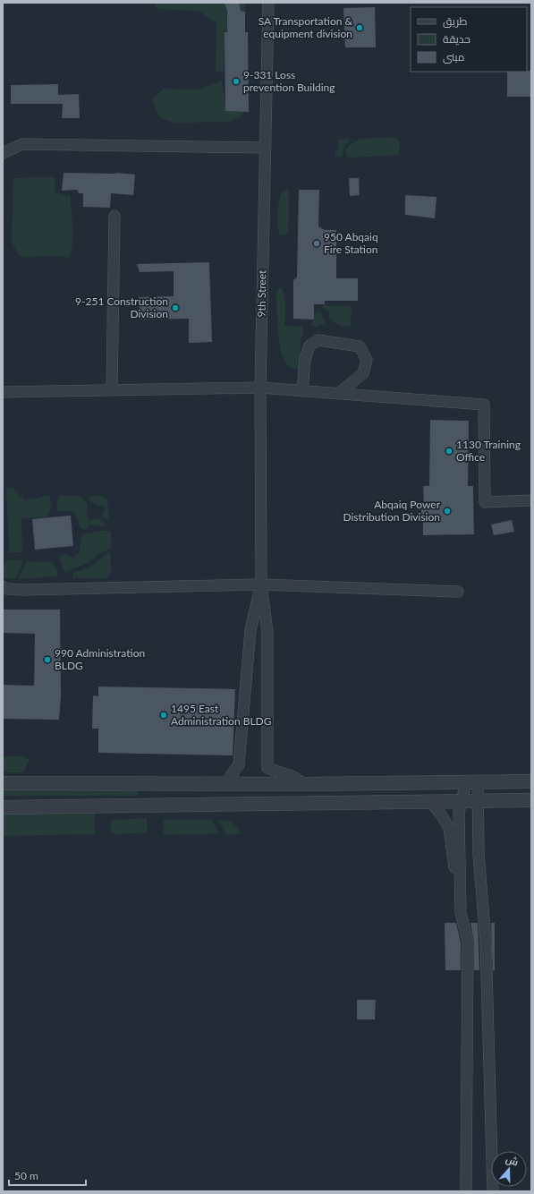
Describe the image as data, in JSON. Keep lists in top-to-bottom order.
{
  "streets": {
    "street": ["9th Street"]
  },
  "places": [
    "SA Transportation & equipment division",
    "9-331 Loss prevention Building",
    "950 Abqaiq Fire Station",
    "9-251 Construction Division",
    "1130 Training Office",
    "Abqaiq Power Distribution Division",
    "990 Administration BLDG",
    "1495 East Administration BLDG"
  ],
  "legend": ["طريق", "حديقة", "مبنى"],
  "scale_bar": "50 m",
  "north": "top"
}
